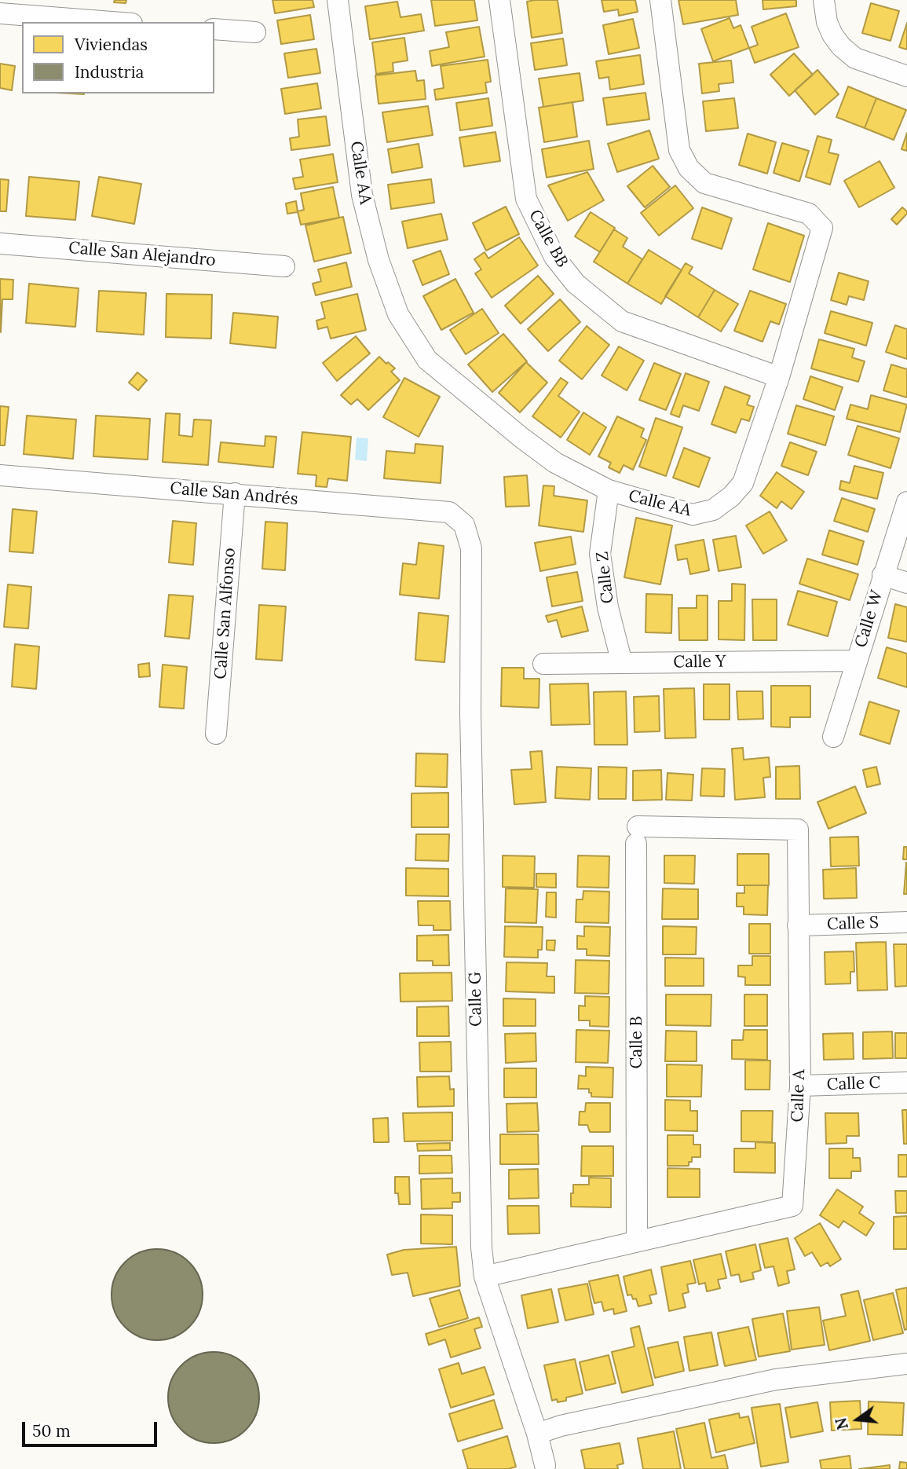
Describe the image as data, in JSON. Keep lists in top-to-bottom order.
{
  "streets": {
    "street": [
      "Calle AA",
      "Calle BB",
      "Calle San Alejandro",
      "Calle San Andrés",
      "Calle Z",
      "Calle San Alfonso",
      "Calle W",
      "Calle Y",
      "Calle S",
      "Calle G",
      "Calle B",
      "Calle C",
      "Calle A"
    ]
  },
  "crossings": [
    ["Calle AA", "Calle BB"],
    ["Calle AA", "Calle Z"],
    ["Calle San Andrés", "Calle San Alfonso"],
    ["Calle San Andrés", "Calle G"],
    ["Calle Z", "Calle Y"],
    ["Calle W", "Calle Y"],
    ["Calle S", "Calle A"],
    ["Calle G", "Calle A"],
    ["Calle B", "Calle A"],
    ["Calle C", "Calle A"]
  ],
  "legend": ["Viviendas", "Industria"],
  "scale_bar": "50 m",
  "north": "left"
}
